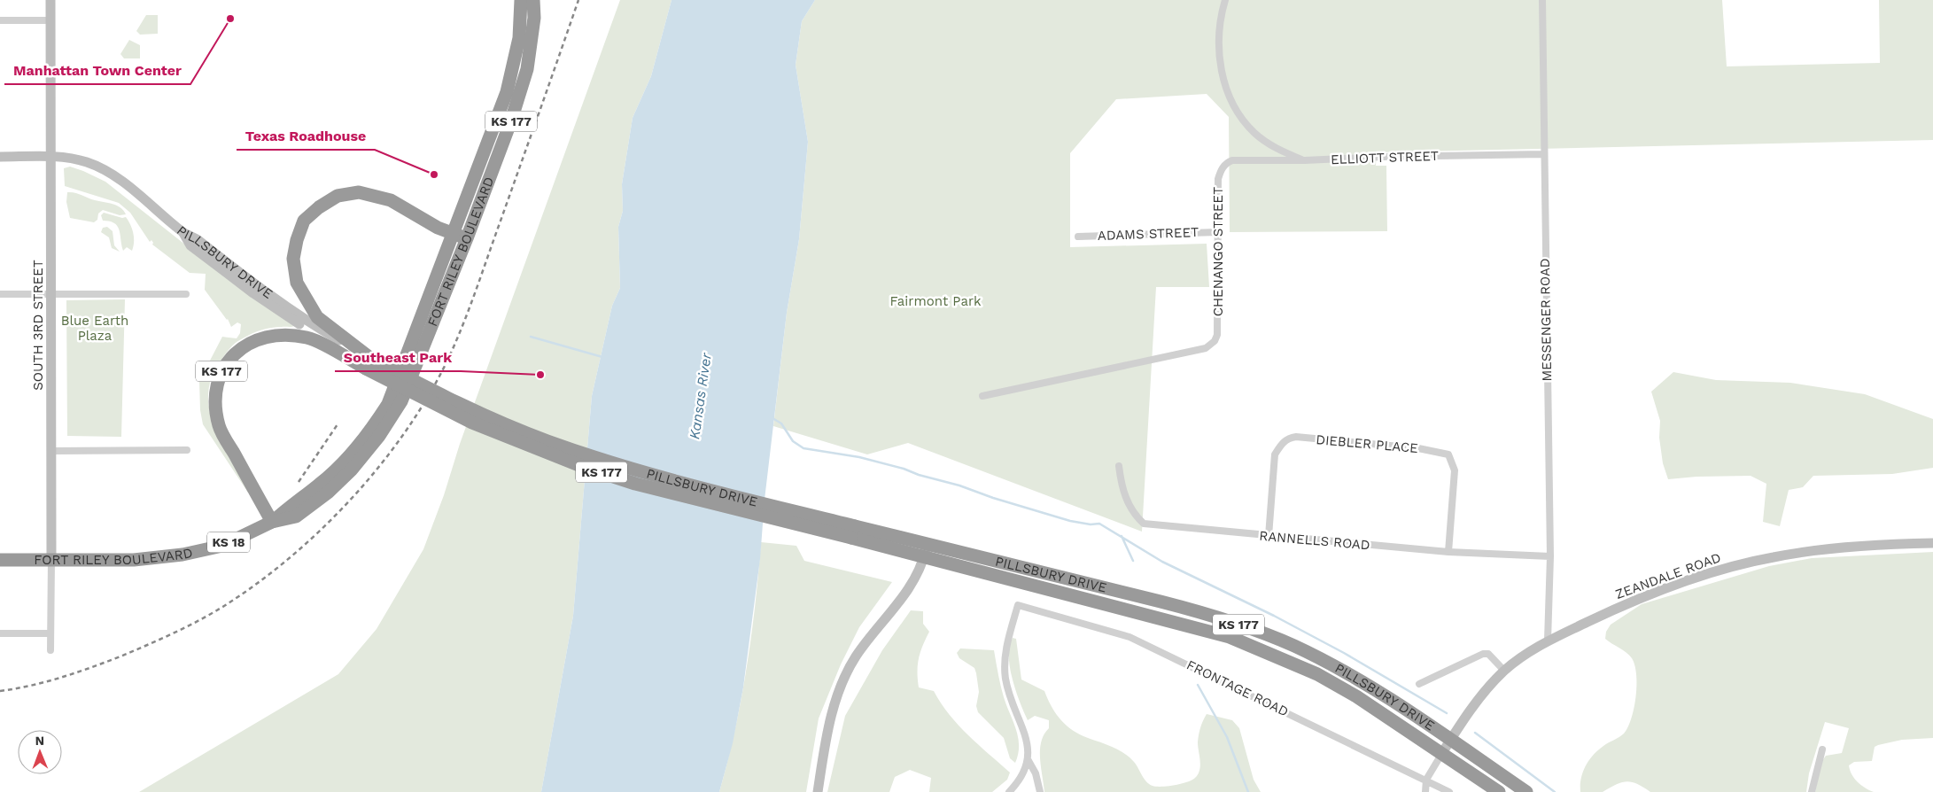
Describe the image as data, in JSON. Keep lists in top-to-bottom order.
{
  "streets": {
    "highway": [
      "KS 177",
      "FORT RILEY BOULEVARD",
      "PILLSBURY DRIVE",
      "KS 18"
    ],
    "main road": ["SOUTH 3RD STREET", "ZEANDALE ROAD"],
    "street": [
      "ELLIOTT STREET",
      "ADAMS STREET",
      "CHENANGO STREET",
      "MESSENGER ROAD",
      "DIEBLER PLACE",
      "RANNELLS ROAD",
      "FRONTAGE ROAD"
    ]
  },
  "crossings": [
    ["KS 177", "FORT RILEY BOULEVARD"],
    ["KS 177", "PILLSBURY DRIVE"],
    ["ELLIOTT STREET", "CHENANGO STREET"],
    ["ELLIOTT STREET", "MESSENGER ROAD"],
    ["ADAMS STREET", "CHENANGO STREET"],
    ["FORT RILEY BOULEVARD", "SOUTH 3RD STREET"],
    ["PILLSBURY DRIVE", "SOUTH 3RD STREET"],
    ["PILLSBURY DRIVE", "ZEANDALE ROAD"],
    ["MESSENGER ROAD", "RANNELLS ROAD"],
    ["MESSENGER ROAD", "ZEANDALE ROAD"],
    ["DIEBLER PLACE", "RANNELLS ROAD"]
  ],
  "water": ["Kansas River"],
  "parks": ["Fairmont Park", "Blue Earth Plaza"],
  "places": ["Manhattan Town Center", "Texas Roadhouse", "Southeast Park"],
  "north": "top"
}
